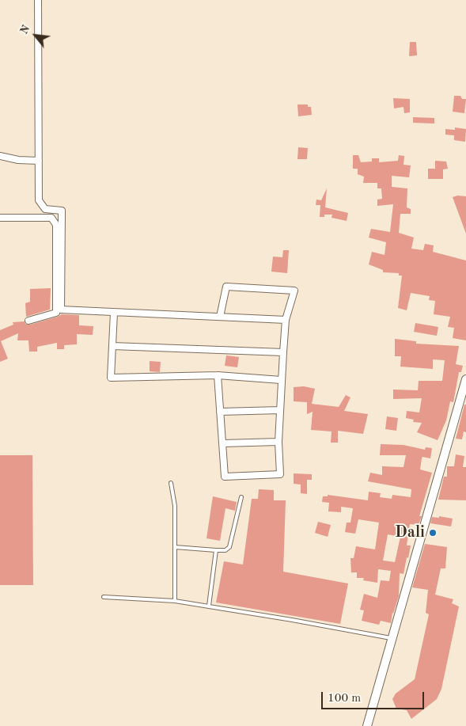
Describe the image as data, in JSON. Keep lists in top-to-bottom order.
{
  "places": ["Dali"],
  "scale_bar": "100 m",
  "north": "top left"
}
